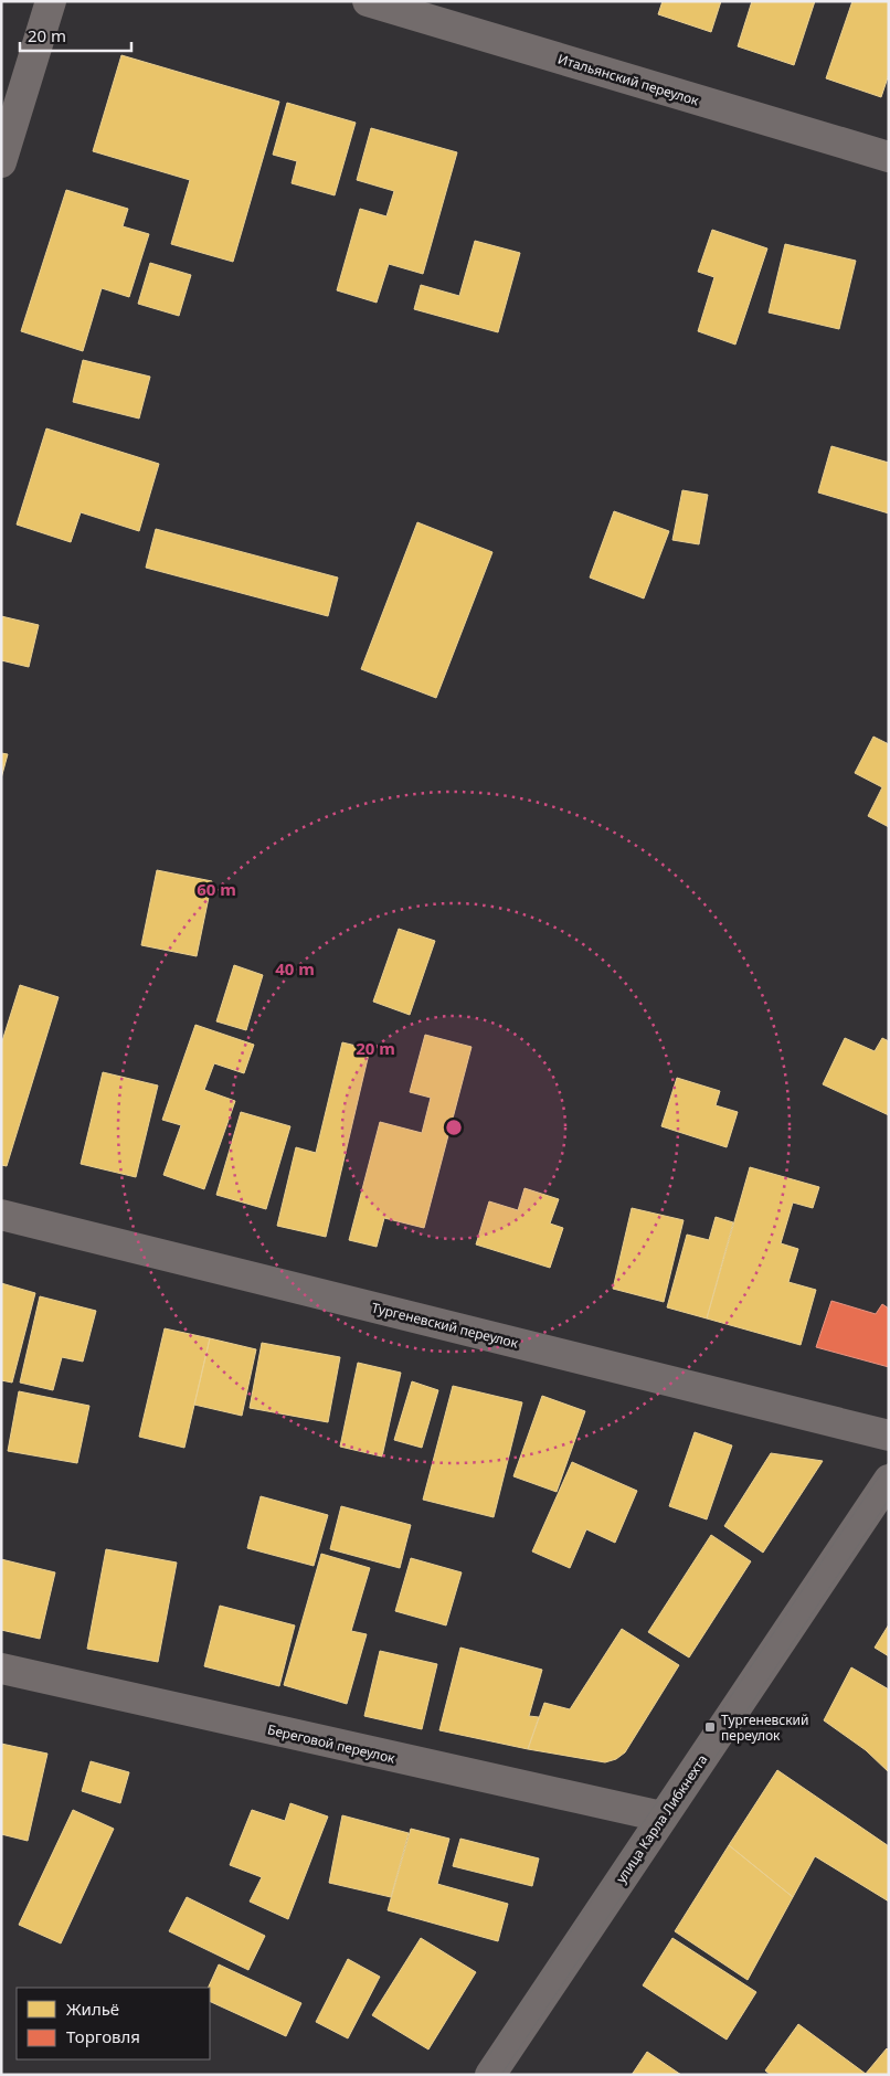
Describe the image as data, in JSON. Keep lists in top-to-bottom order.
{
  "streets": {
    "street": [
      "Итальянский переулок",
      "Тургеневский переулок",
      "Береговой переулок",
      "улица Карла Либкнехта"
    ]
  },
  "crossings": [
    ["Береговой переулок", "улица Карла Либкнехта"]
  ],
  "places": {
    "transit": ["Тургеневский переулок"]
  },
  "legend": ["Жильё", "Торговля"],
  "scale_bar": "20 m",
  "rings": ["60 m", "40 m", "20 m"]
}
